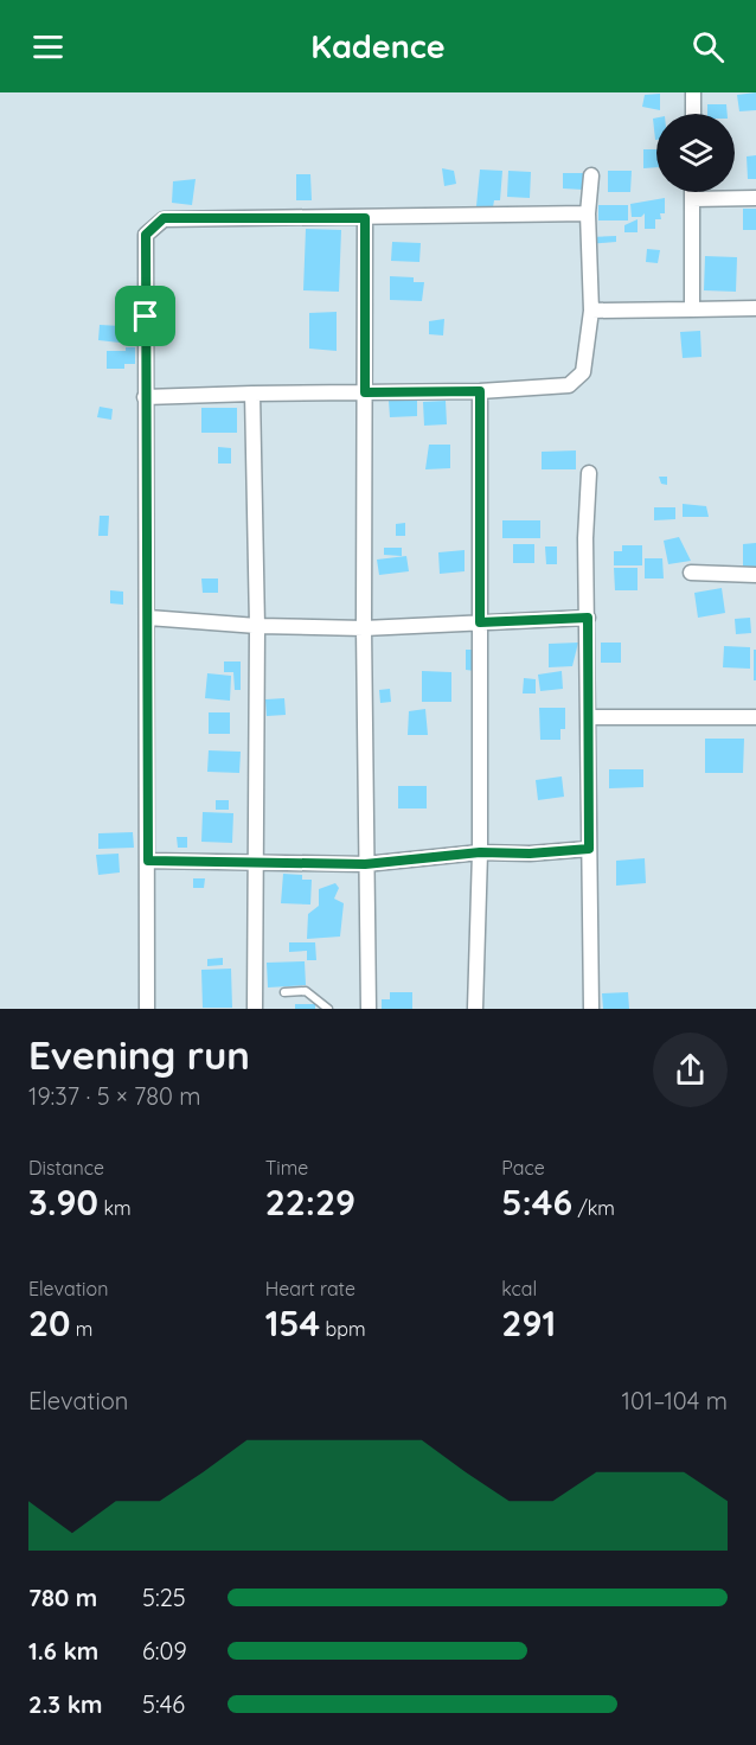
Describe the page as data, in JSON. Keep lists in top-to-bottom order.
{
  "page": {
    "header": "Kadence",
    "heading": ["Evening run", "19:37 · 5 × 780 m"],
    "stats": [
      ["Distance", "3.90 km"],
      ["Time", "22:29"],
      ["Pace", "5:46 /km"],
      ["Elevation", "20 m"],
      ["Heart rate", "154 bpm"],
      ["kcal", "291"]
    ],
    "chart": ["Elevation", "101–104 m"],
    "list": [
      {
        "name": "780 m",
        "note": "5:25"
      },
      {
        "name": "1.6 km",
        "note": "6:09"
      },
      {
        "name": "2.3 km",
        "note": "5:46"
      }
    ]
  }
}
